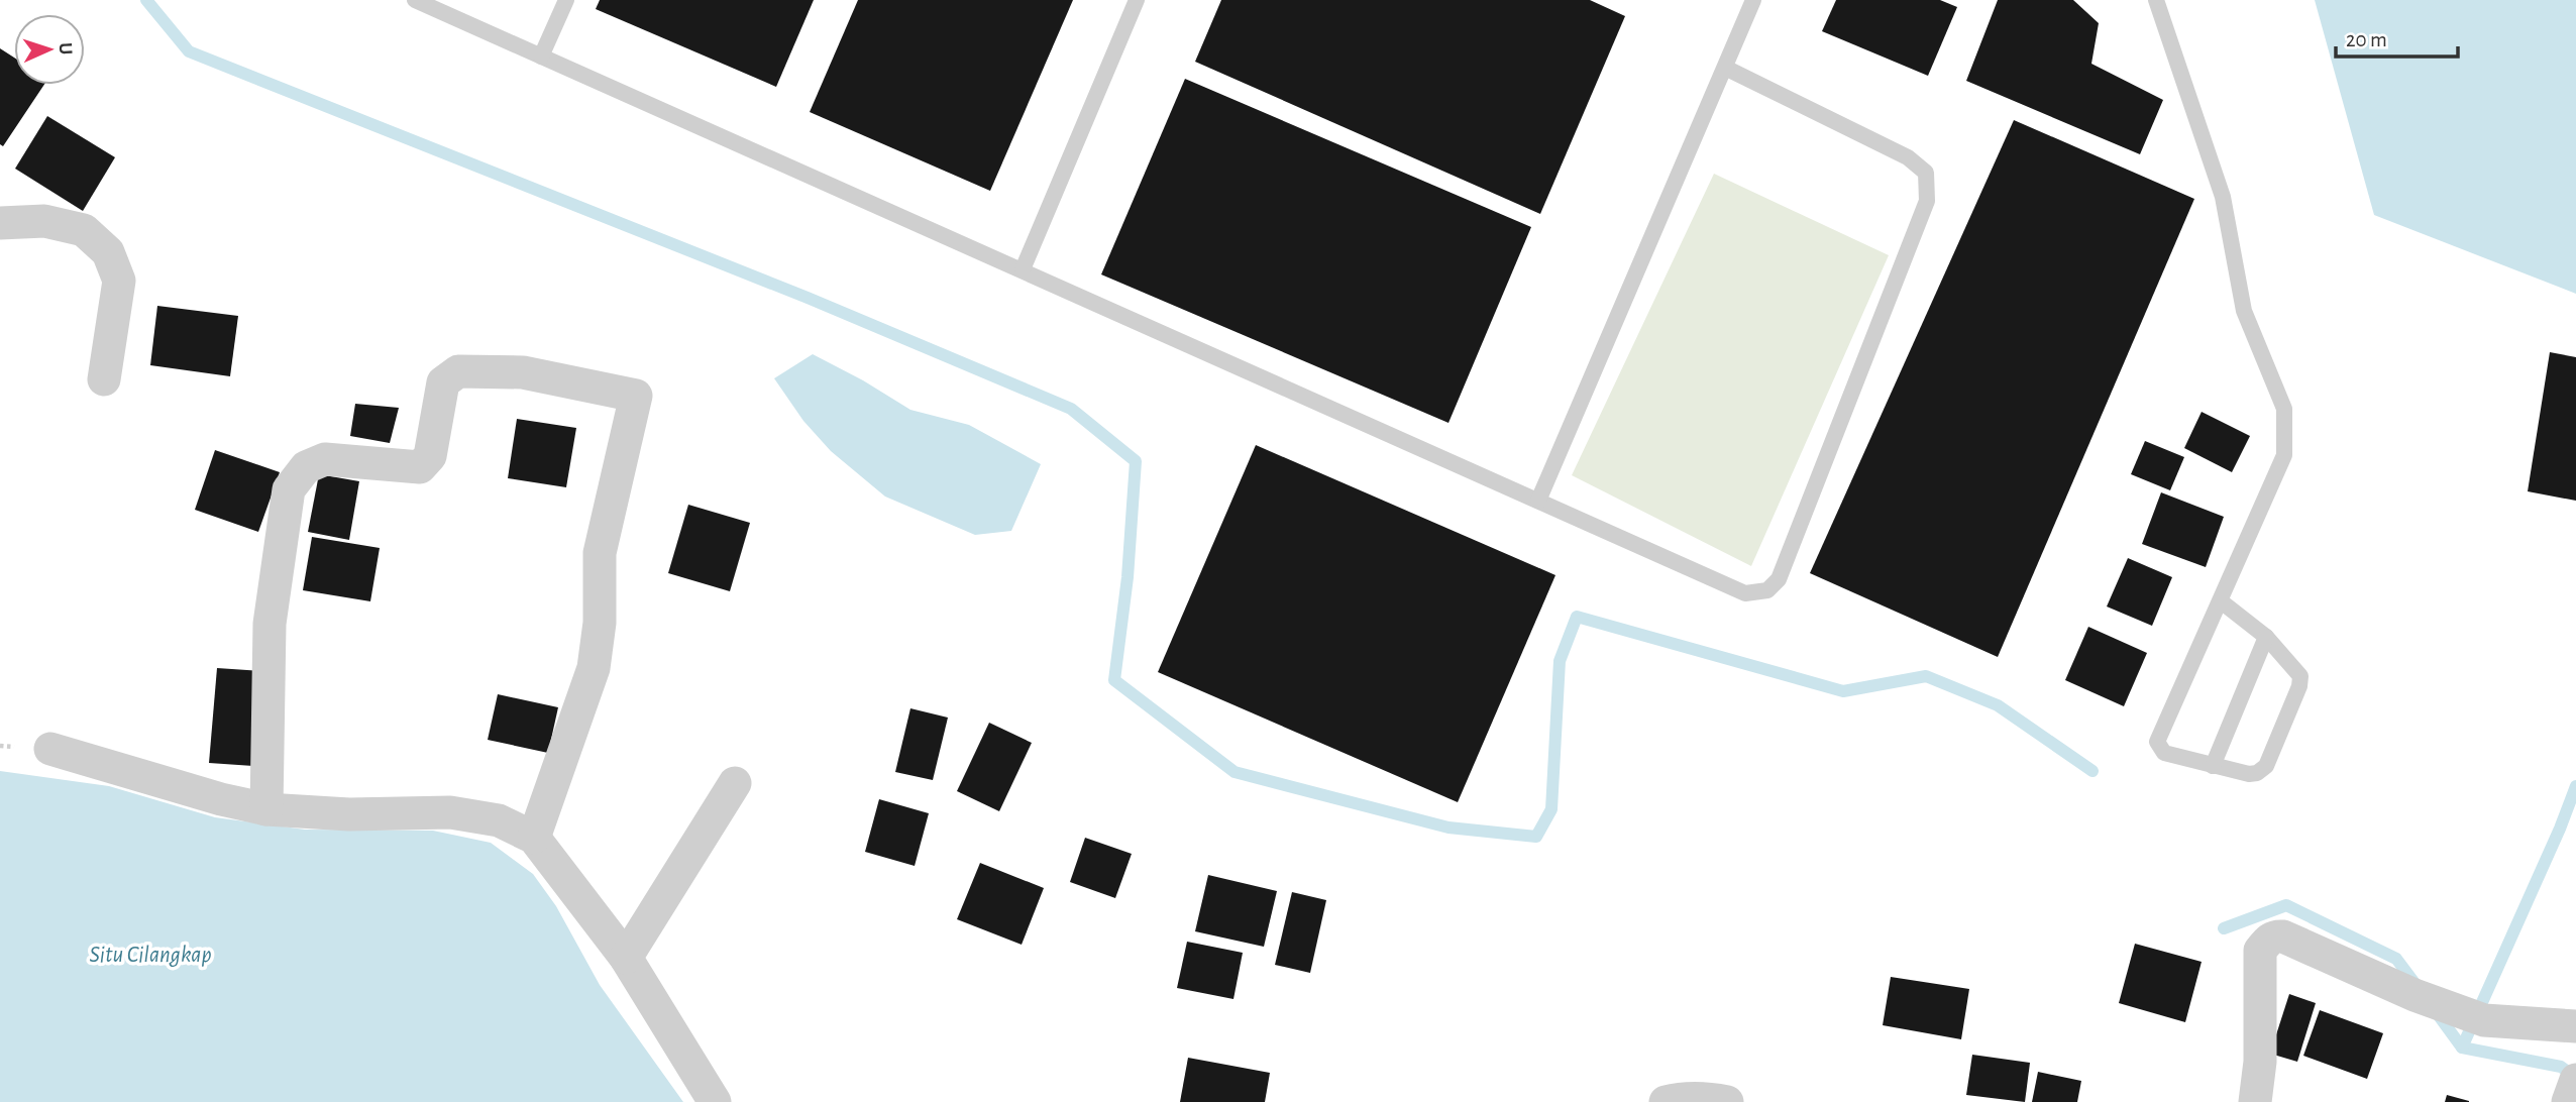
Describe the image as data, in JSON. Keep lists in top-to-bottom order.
{
  "water": ["Situ Cilangkap"],
  "scale_bar": "20 m",
  "north": "right"
}
